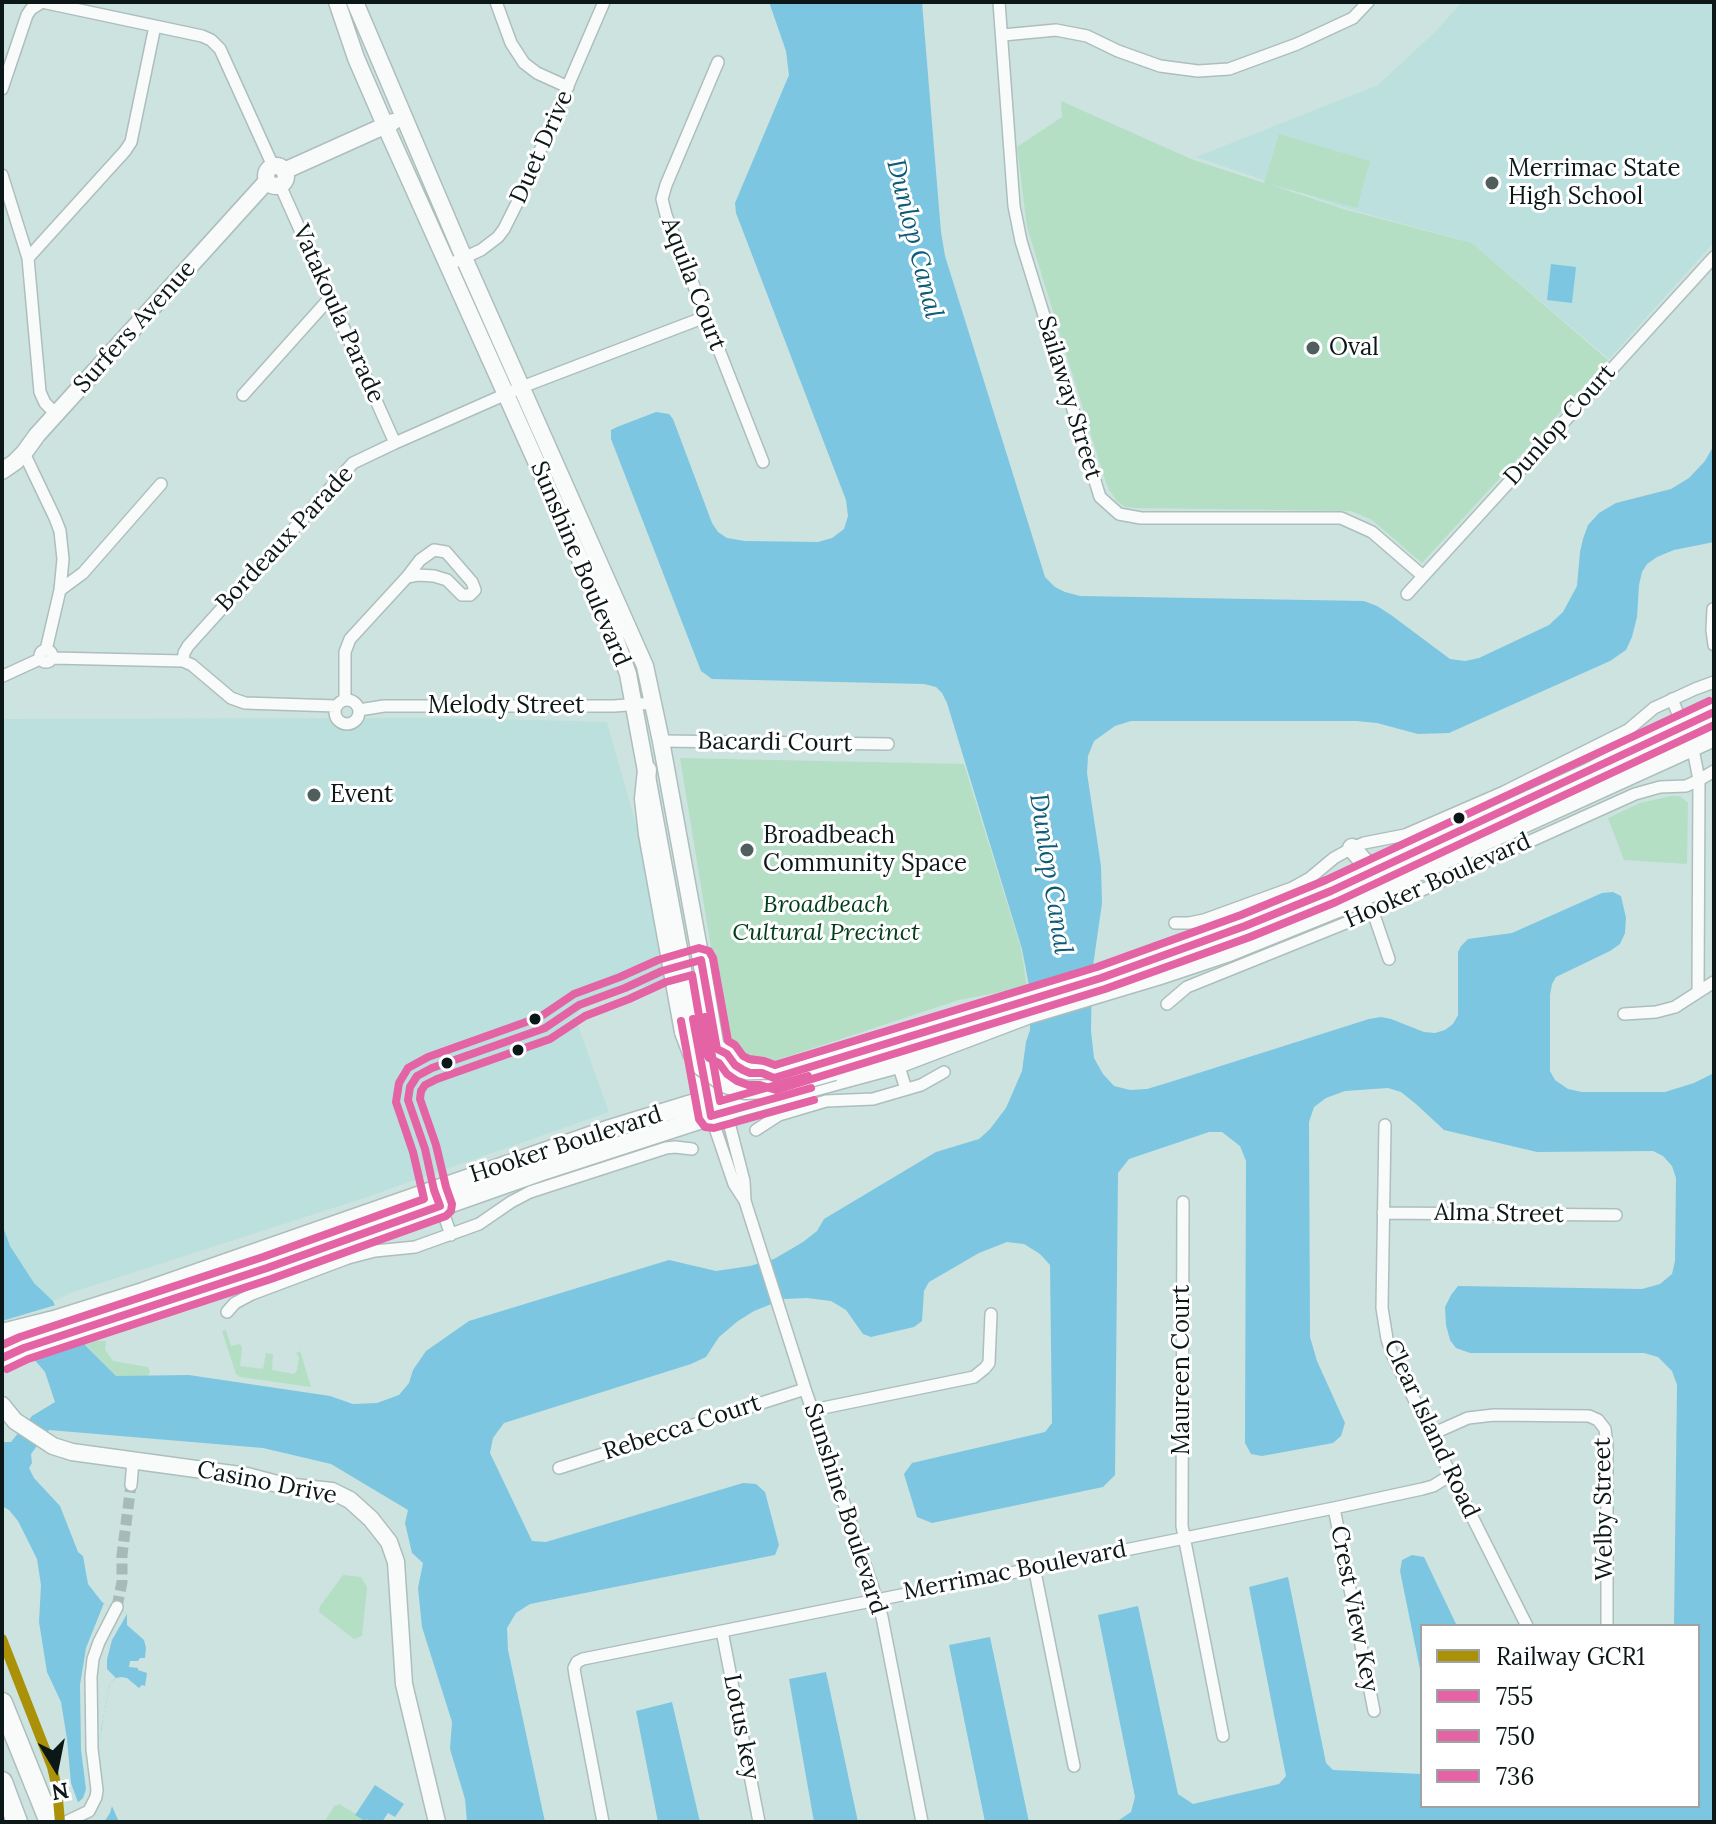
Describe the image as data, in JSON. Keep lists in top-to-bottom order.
{
  "streets": {
    "main road": [
      "Surfers Avenue",
      "Sunshine Boulevard",
      "Hooker Boulevard",
      "Casino Drive"
    ],
    "street": [
      "Duet Drive",
      "Aquila Court",
      "Vatakoula Parade",
      "Sailaway Street",
      "Dunlop Court",
      "Bordeaux Parade",
      "Melody Street",
      "Bacardi Court",
      "Alma Street",
      "Maureen Court",
      "Rebecca Court",
      "Clear Island Road",
      "Welby Street",
      "Merrimac Boulevard",
      "Crest View Key",
      "Lotus key"
    ]
  },
  "crossings": [
    ["Duet Drive", "Sunshine Boulevard"],
    ["Aquila Court", "Bordeaux Parade"],
    ["Vatakoula Parade", "Surfers Avenue"],
    ["Vatakoula Parade", "Bordeaux Parade"],
    ["Surfers Avenue", "Sunshine Boulevard"],
    ["Sailaway Street", "Dunlop Court"],
    ["Bordeaux Parade", "Sunshine Boulevard"],
    ["Sunshine Boulevard", "Melody Street"],
    ["Sunshine Boulevard", "Bacardi Court"],
    ["Sunshine Boulevard", "Hooker Boulevard"],
    ["Sunshine Boulevard", "Rebecca Court"],
    ["Sunshine Boulevard", "Merrimac Boulevard"],
    ["Alma Street", "Clear Island Road"],
    ["Maureen Court", "Merrimac Boulevard"],
    ["Clear Island Road", "Welby Street"],
    ["Clear Island Road", "Merrimac Boulevard"],
    ["Merrimac Boulevard", "Crest View Key"],
    ["Merrimac Boulevard", "Lotus key"]
  ],
  "water": ["Dunlop Canal"],
  "parks": ["Broadbeach Cultural Precinct"],
  "places": [
    "Merrimac State High School",
    "Oval",
    "Event",
    "Broadbeach Community Space"
  ],
  "lines": [
    "transit line 736",
    "transit line 755",
    "transit line 750",
    "rail line GCR1"
  ],
  "legend": [
    "Railway GCR1",
    "755",
    "750",
    "736"
  ],
  "north": "bottom"
}
